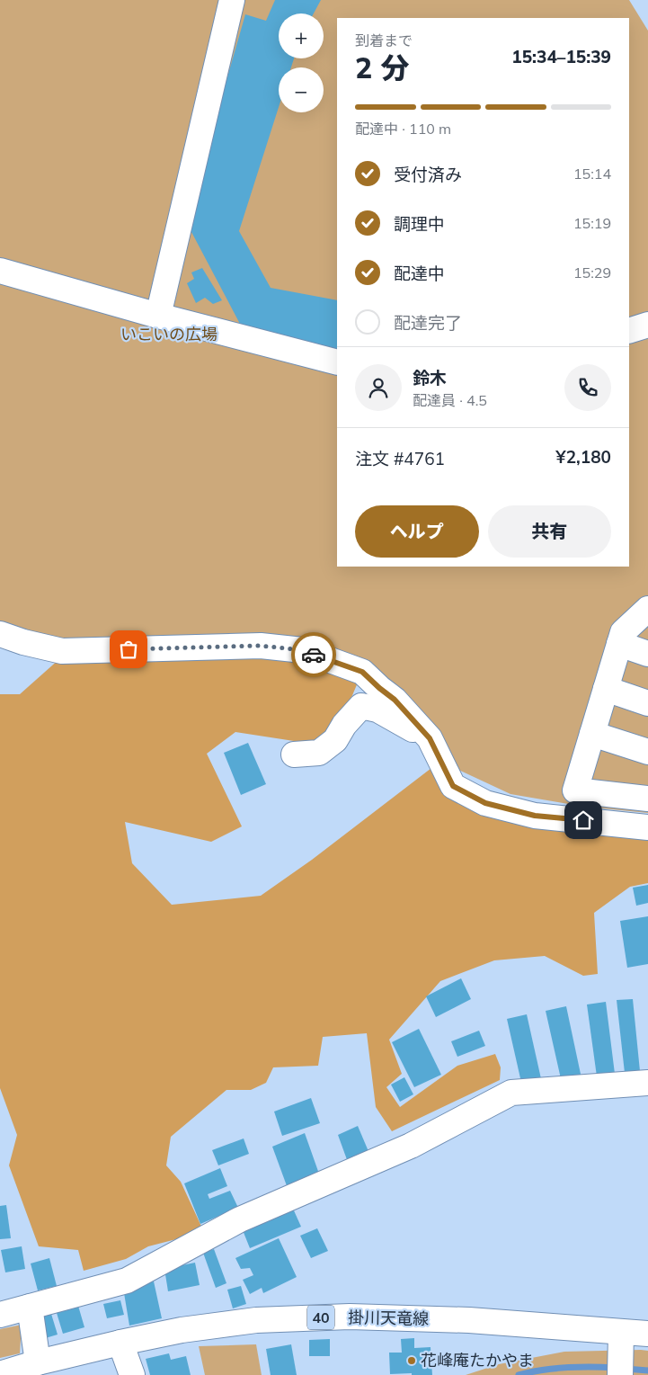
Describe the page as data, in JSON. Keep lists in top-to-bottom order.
{
  "streets": {
    "street": ["40", "掛川天竜線"]
  },
  "parks": ["いこいの広場"],
  "places": ["花峰庵たかやま"],
  "page": {
    "map_buttons": ["+", "−"],
    "heading": ["2 分", "到着まで", "15:34–15:39"],
    "panel": [
      "鈴木",
      "配達員 · 4.5",
      "注文 #4761",
      "¥2,180"
    ],
    "bar": "配達中 · 110 m",
    "list": [
      ["受付済み", "15:14"],
      ["調理中", "15:19"],
      ["配達中", "15:29"],
      "配達完了"
    ],
    "buttons": ["ヘルプ", "共有"]
  }
}
